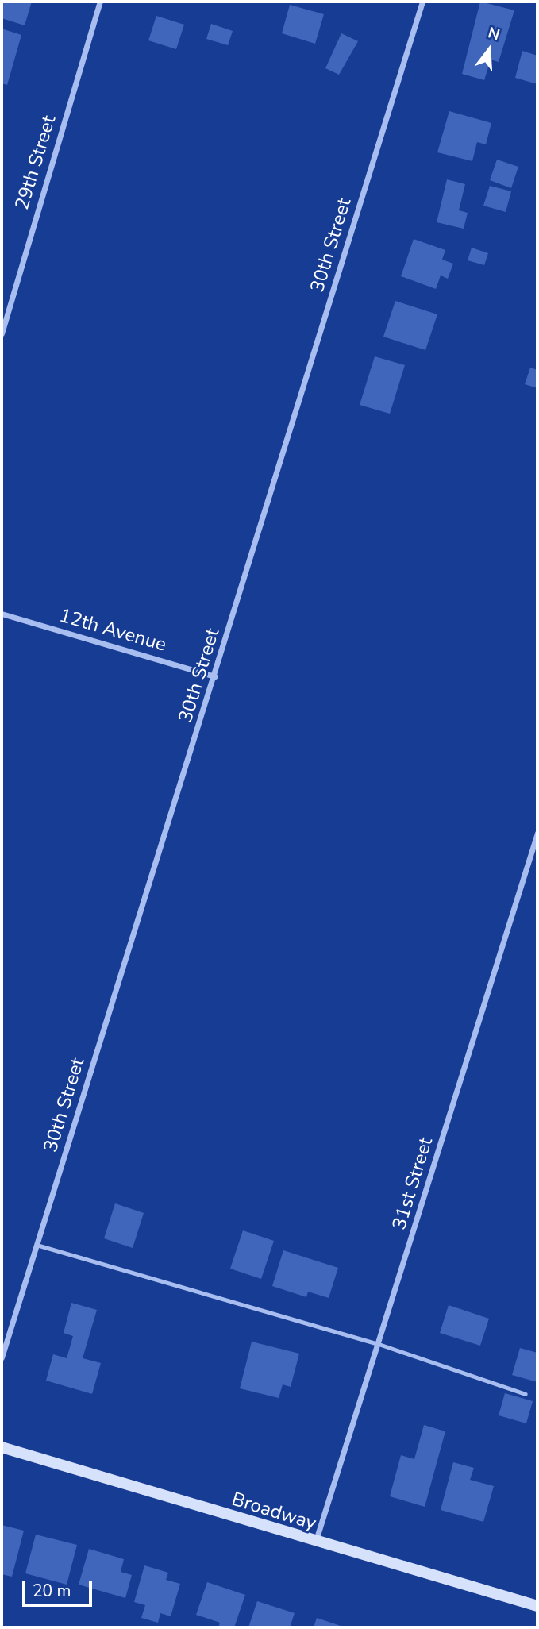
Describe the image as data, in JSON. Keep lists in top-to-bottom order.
{
  "streets": {
    "main road": ["Broadway"],
    "street": [
      "29th Street",
      "30th Street",
      "12th Avenue",
      "31st Street"
    ]
  },
  "crossings": [
    ["30th Street", "12th Avenue"],
    ["31st Street", "Broadway"]
  ],
  "scale_bar": "20 m",
  "north": "top"
}
